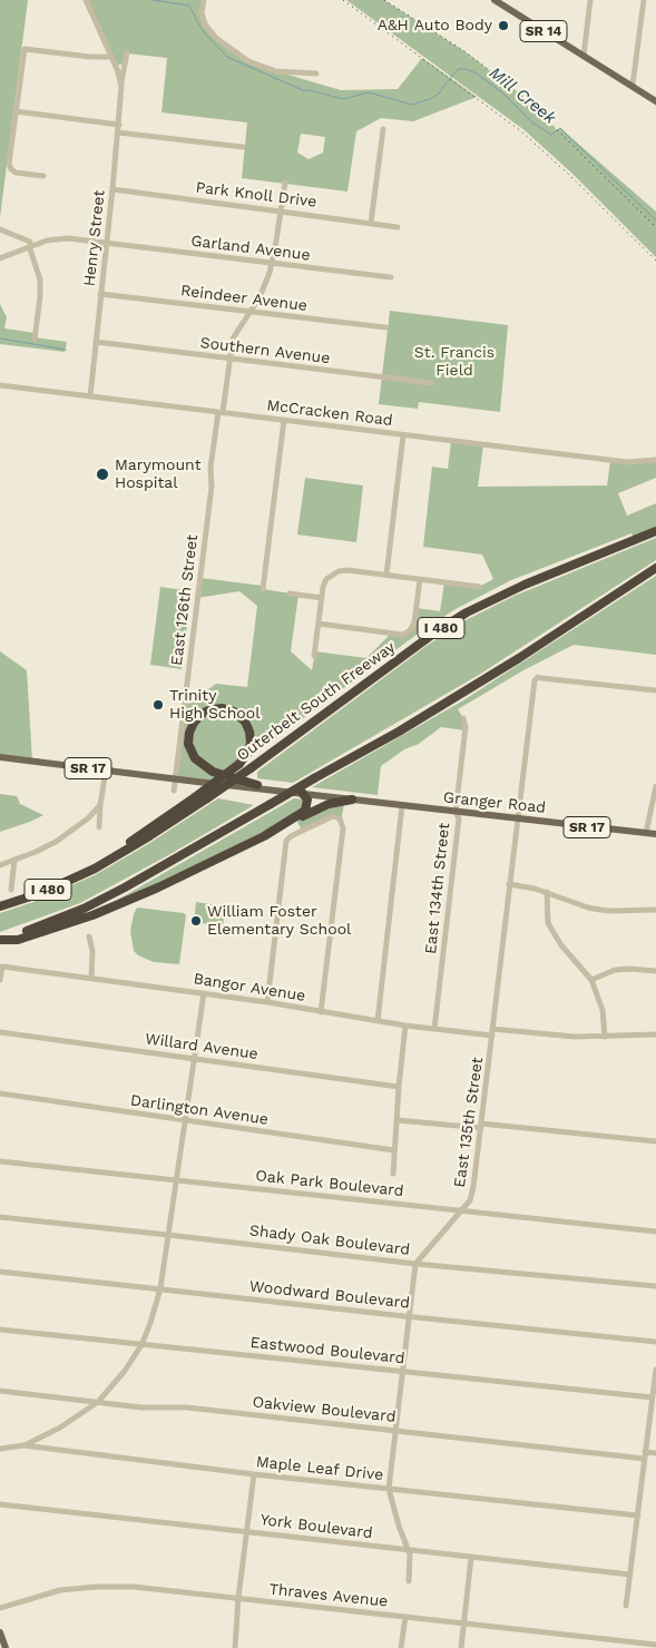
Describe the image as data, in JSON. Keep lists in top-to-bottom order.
{
  "streets": {
    "highway": ["I 480", "Outerbelt South Freeway"],
    "main road": ["SR 14", "SR 17", "Granger Road"],
    "street": [
      "Park Knoll Drive",
      "Henry Street",
      "Garland Avenue",
      "Reindeer Avenue",
      "Southern Avenue",
      "McCracken Road",
      "East 126th Street",
      "East 134th Street",
      "Bangor Avenue",
      "Willard Avenue",
      "Darlington Avenue",
      "East 135th Street",
      "Oak Park Boulevard",
      "Shady Oak Boulevard",
      "Woodward Boulevard",
      "Eastwood Boulevard",
      "Oakview Boulevard",
      "Maple Leaf Drive",
      "York Boulevard",
      "Thraves Avenue"
    ]
  },
  "crossings": [
    ["Park Knoll Drive", "Henry Street"],
    ["Park Knoll Drive", "East 126th Street"],
    ["Henry Street", "Garland Avenue"],
    ["Henry Street", "Reindeer Avenue"],
    ["Henry Street", "Southern Avenue"],
    ["Henry Street", "McCracken Road"],
    ["Garland Avenue", "East 126th Street"],
    ["Reindeer Avenue", "East 126th Street"],
    ["Southern Avenue", "East 126th Street"],
    ["McCracken Road", "East 126th Street"],
    ["East 126th Street", "Granger Road"],
    ["Granger Road", "East 134th Street"],
    ["Granger Road", "East 135th Street"],
    ["East 134th Street", "Bangor Avenue"],
    ["Bangor Avenue", "East 135th Street"],
    ["East 135th Street", "Oak Park Boulevard"],
    ["East 135th Street", "Shady Oak Boulevard"]
  ],
  "water": ["Mill Creek"],
  "parks": ["St. Francis Field"],
  "places": [
    "A&H Auto Body",
    "Marymount Hospital",
    "Trinity High School",
    "William Foster Elementary School"
  ]
}
